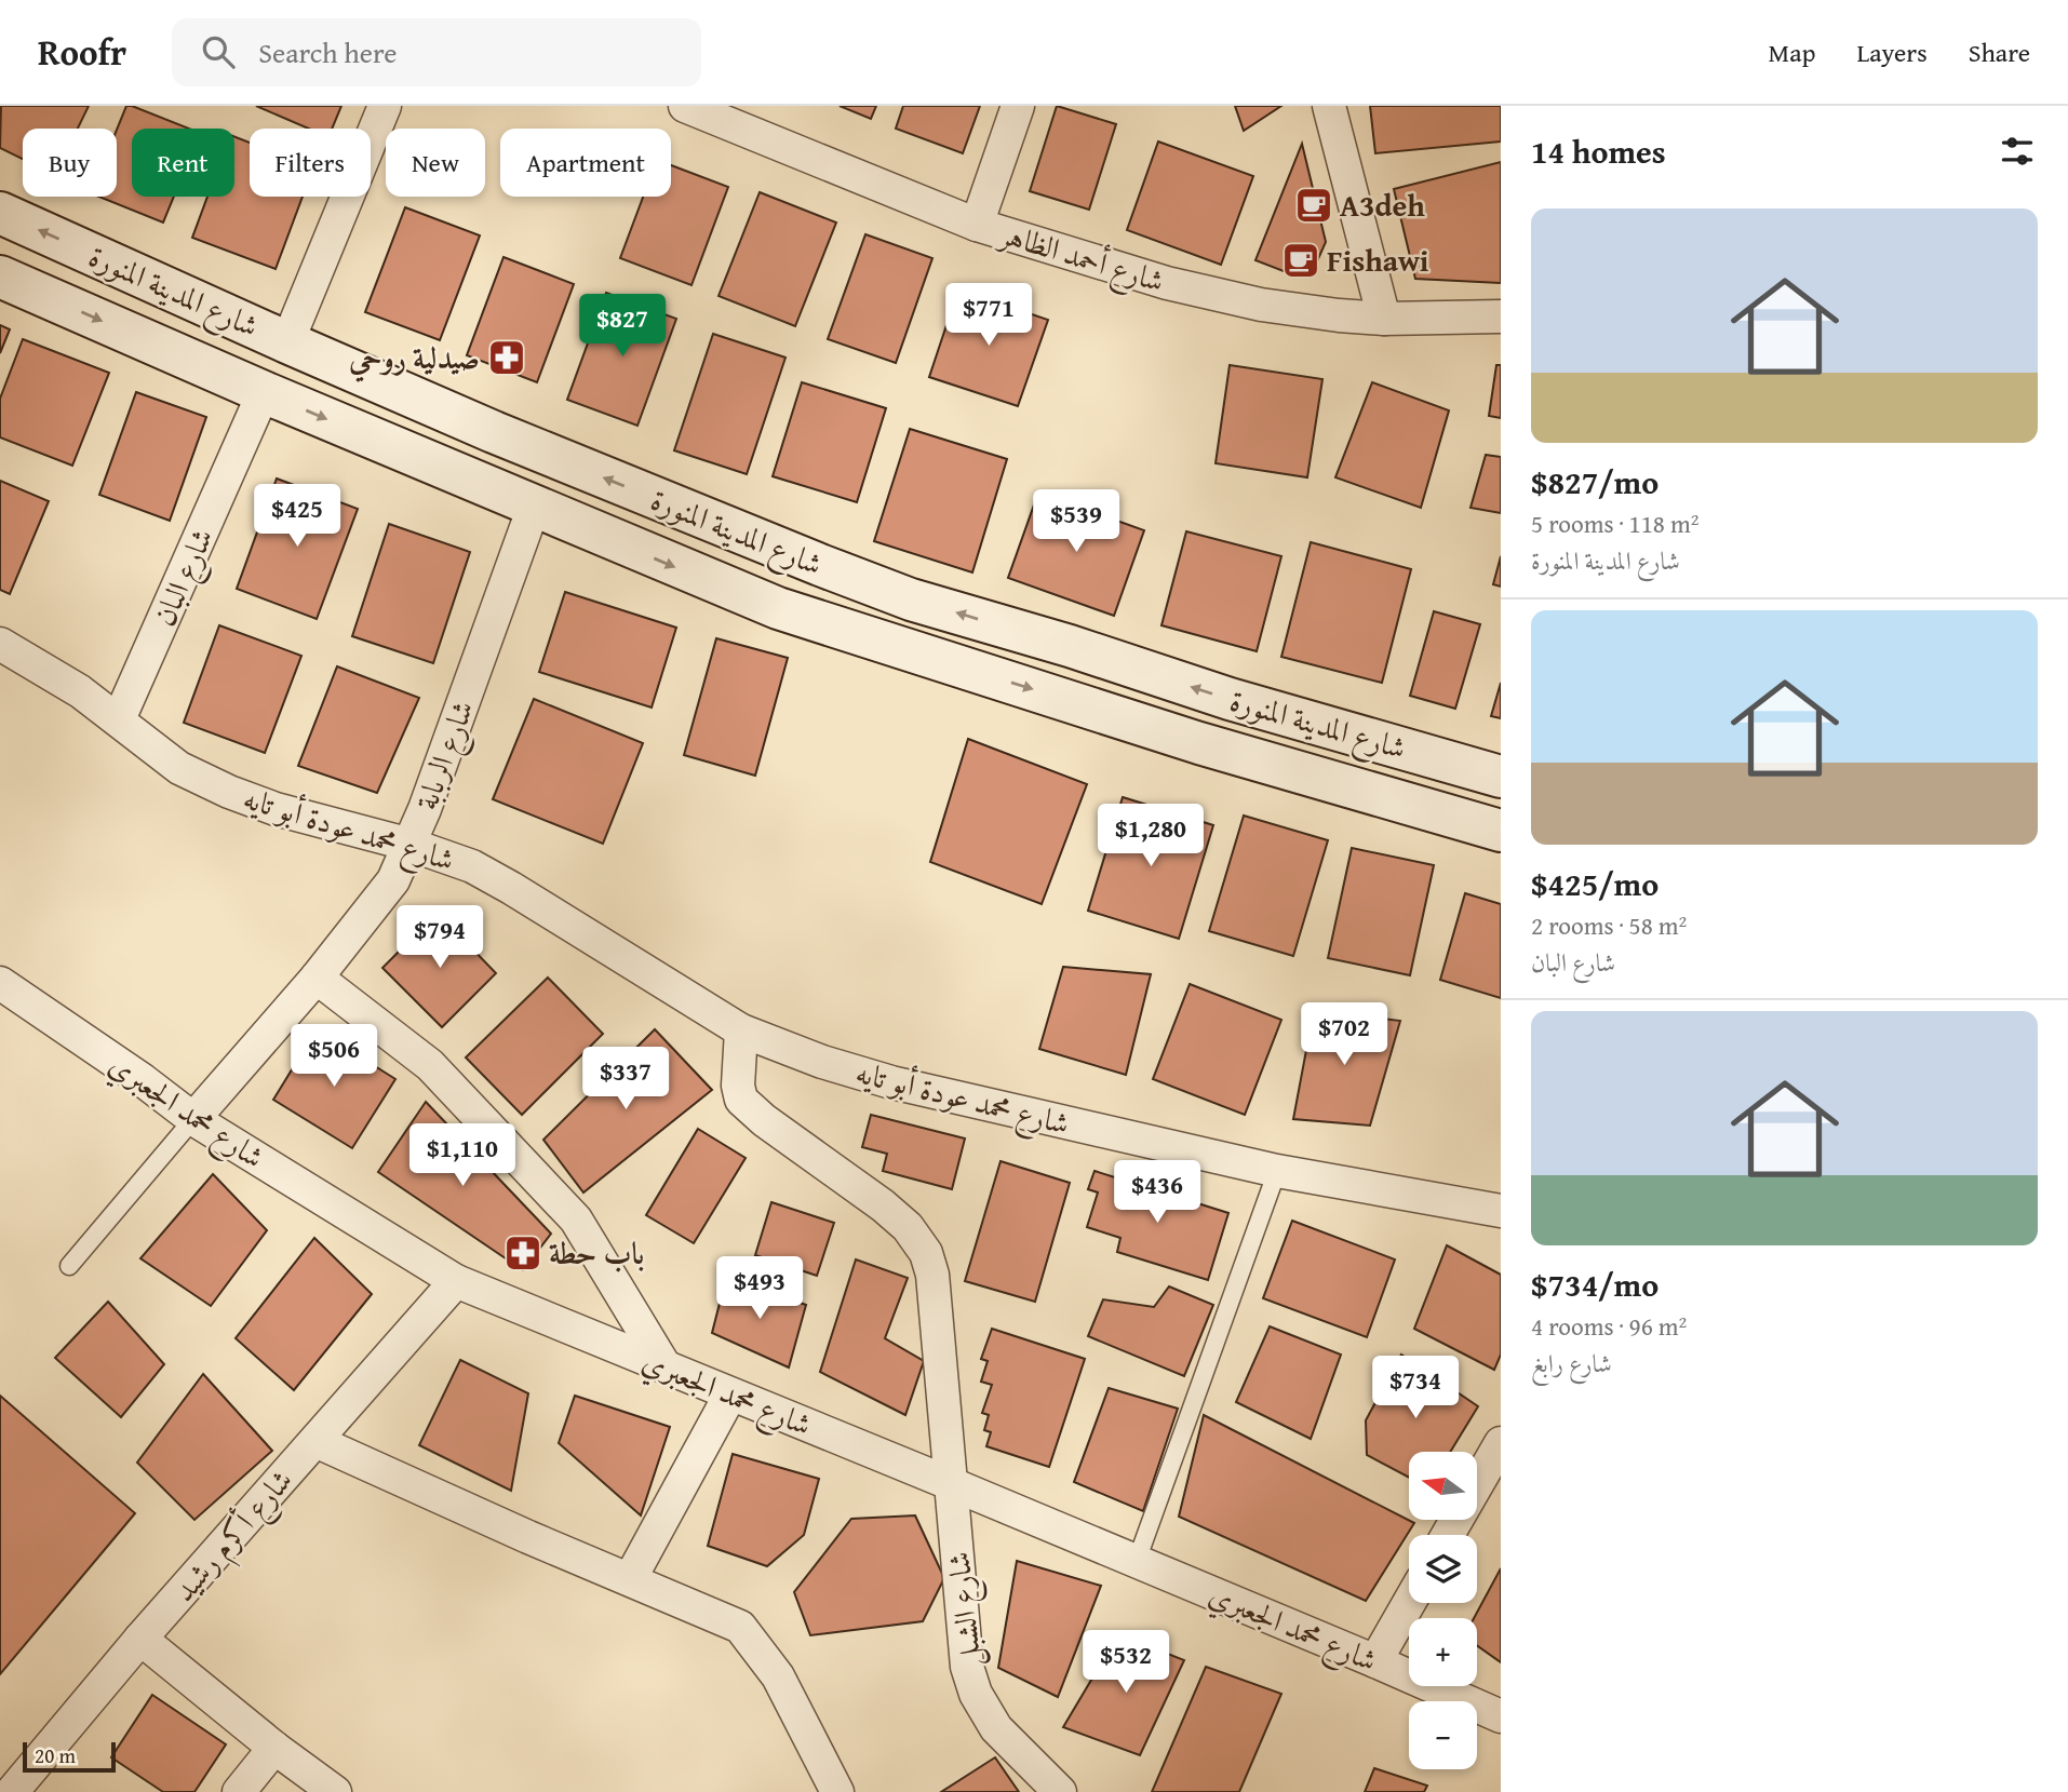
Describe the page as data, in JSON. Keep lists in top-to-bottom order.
{
  "streets": {
    "main road": ["شارع المدينة المنورة"],
    "street": [
      "شارع أحمد الظاهر",
      "شارع البان",
      "شارع الربابة",
      "شارع محمد عودة أبو تايه",
      "شارع محمد الجعبري",
      "شارع أكرم رشيد",
      "شارع الشبل"
    ]
  },
  "crossings": [
    ["شارع المدينة المنورة", "شارع البان"],
    ["شارع المدينة المنورة", "شارع الربابة"],
    ["شارع البان", "شارع محمد عودة أبو تايه"],
    ["شارع الربابة", "شارع محمد عودة أبو تايه"],
    ["شارع الربابة", "شارع محمد الجعبري"],
    ["شارع محمد الجعبري", "شارع أكرم رشيد"],
    ["شارع محمد الجعبري", "شارع الشبل"]
  ],
  "places": {
    "cafe": ["A3deh", "Fishawi"],
    "pharmacy": ["صيدلية روحي", "باب حطة"]
  },
  "scale_bar": "20 m",
  "north": "left",
  "page": {
    "header": "Roofr",
    "search": "Search here",
    "nav": ["Map", "Layers", "Share"],
    "heading": "14 homes",
    "chip": [
      "Buy",
      "Rent",
      "Filters",
      "New",
      "Apartment"
    ],
    "list": [
      {
        "name": "$827/mo",
        "note": "5 rooms · 118 m² · شارع المدينة المنورة"
      },
      {
        "name": "$425/mo",
        "note": "2 rooms · 58 m² · شارع البان"
      },
      {
        "name": "$734/mo",
        "note": "4 rooms · 96 m² · شارع رابغ"
      }
    ],
    "price": [
      "$771",
      "$827",
      "$425",
      "$539",
      "$1,280",
      "$794",
      "$702",
      "$506",
      "$337",
      "$1,110",
      "$436",
      "$493",
      "$734",
      "$532"
    ],
    "map_buttons": ["+", "−"],
    "scale": "20 m"
  }
}
